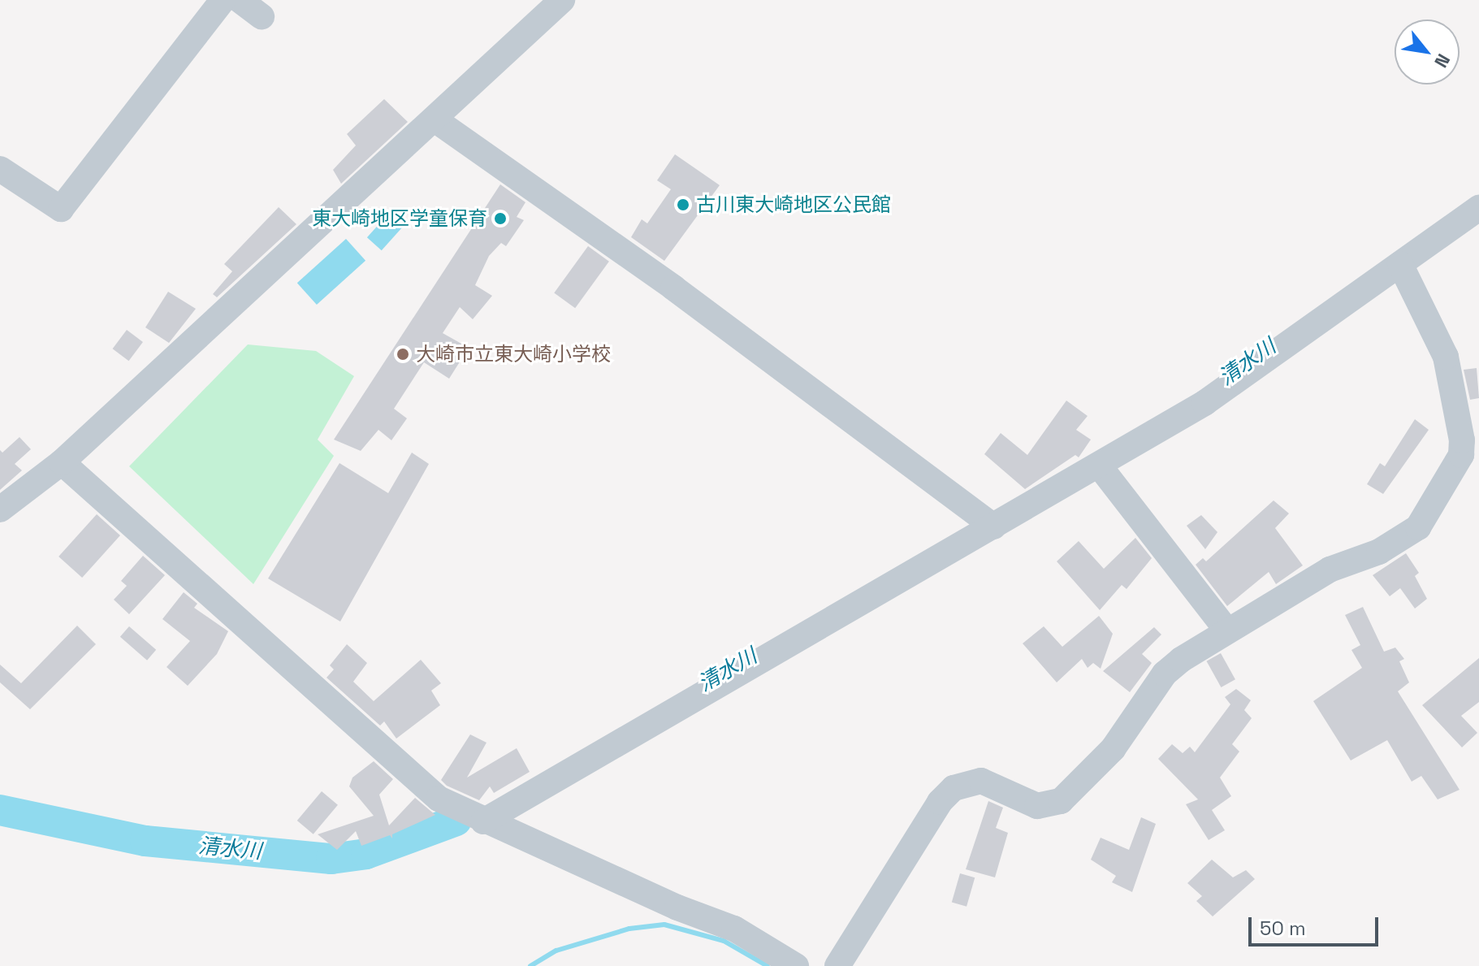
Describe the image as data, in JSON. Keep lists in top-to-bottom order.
{
  "water": ["清水川"],
  "places": ["古川東大崎地区公民館", "東大崎地区学童保育", "大崎市立東大崎小学校"],
  "scale_bar": "50 m",
  "north": "bottom right"
}
